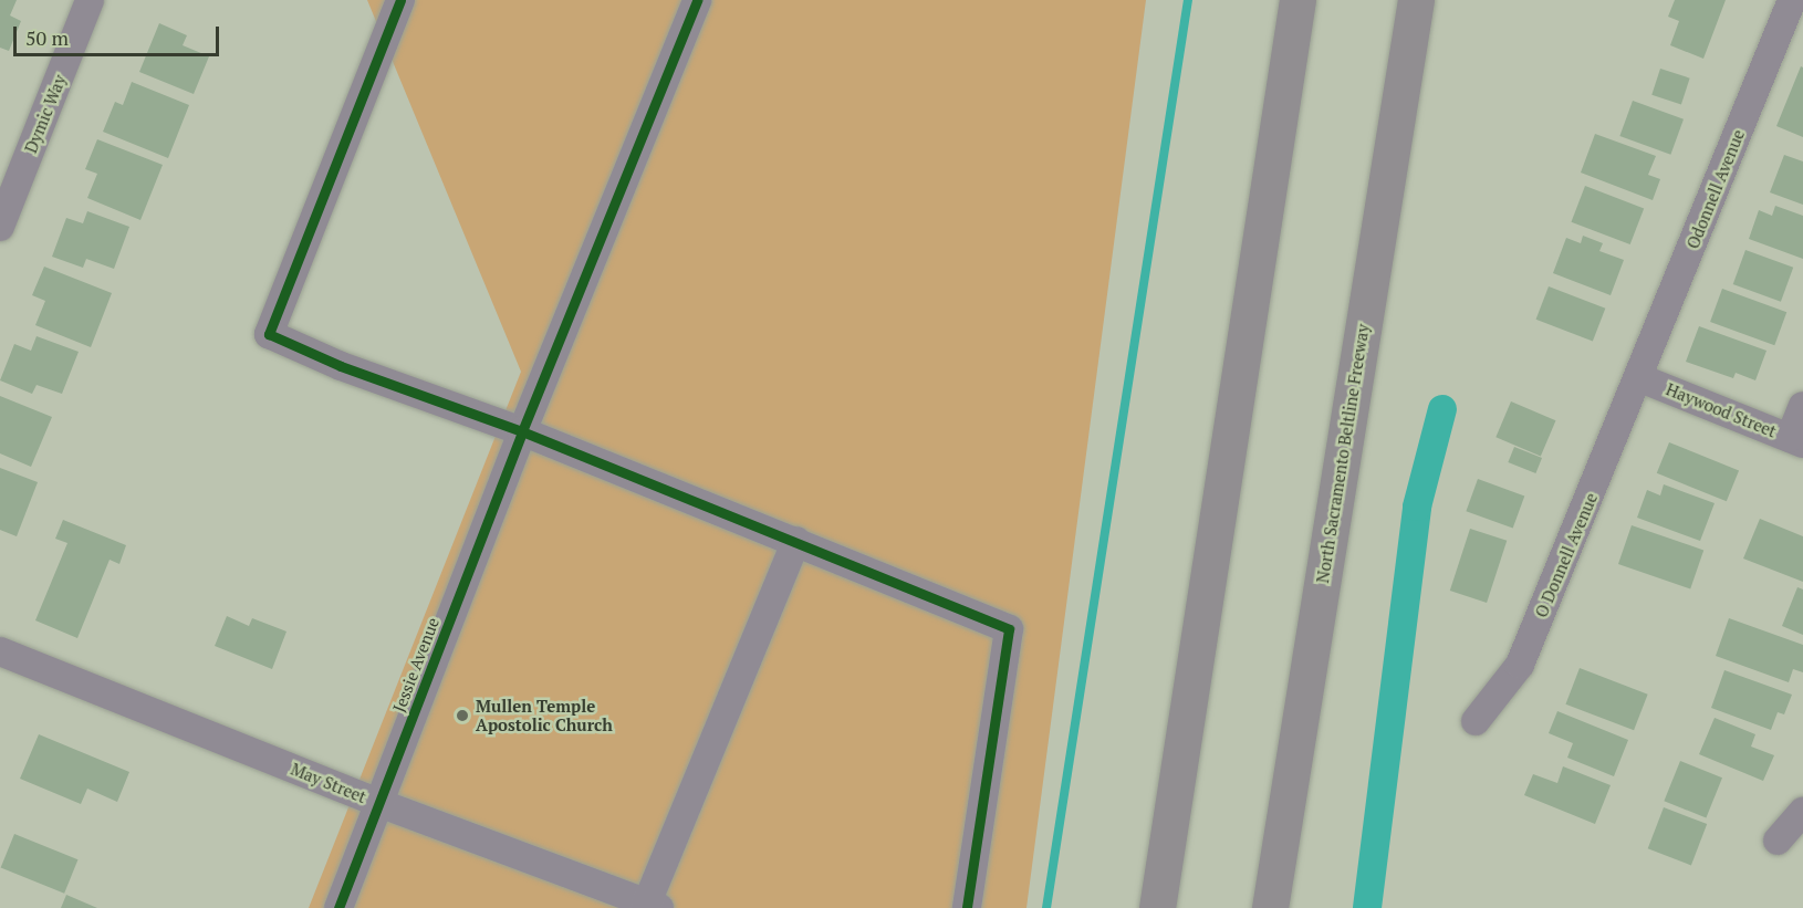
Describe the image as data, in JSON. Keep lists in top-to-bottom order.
{
  "streets": {
    "highway": ["North Sacramento Beltline Freeway"],
    "street": [
      "Dymic Way",
      "Odonnell Avenue",
      "Haywood Street",
      "O Donnell Avenue",
      "Jessie Avenue",
      "May Street"
    ]
  },
  "crossings": [
    ["Odonnell Avenue", "Haywood Street"],
    ["Odonnell Avenue", "O Donnell Avenue"],
    ["Haywood Street", "O Donnell Avenue"],
    ["Jessie Avenue", "May Street"]
  ],
  "places": ["Mullen Temple Apostolic Church"],
  "scale_bar": "50 m"
}
